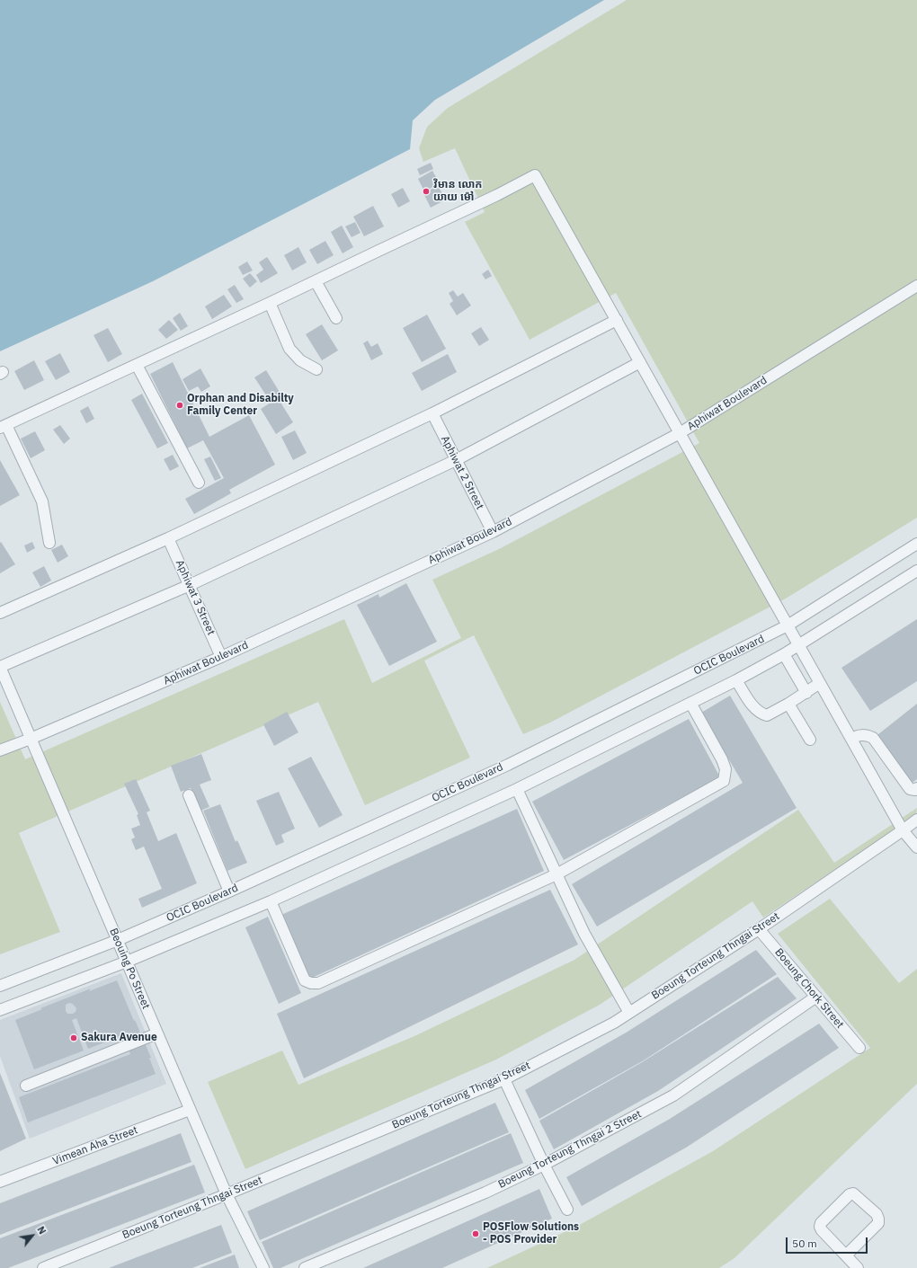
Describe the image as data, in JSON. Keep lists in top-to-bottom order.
{
  "streets": {
    "street": [
      "Aphiwat Boulevard",
      "Aphiwat 2 Street",
      "Aphiwat 3 Street",
      "OCIC Boulevard",
      "Boeung Torteung Thngai Street",
      "Beouing Po Street",
      "Boeung Chork Street",
      "Vimean Aha Street",
      "Boeung Torteung Thngai 2 Street"
    ]
  },
  "crossings": [
    ["Aphiwat Boulevard", "Aphiwat 2 Street"],
    ["Aphiwat Boulevard", "Aphiwat 3 Street"],
    ["Aphiwat Boulevard", "Beouing Po Street"],
    ["OCIC Boulevard", "Beouing Po Street"],
    ["Boeung Torteung Thngai Street", "Beouing Po Street"],
    ["Boeung Torteung Thngai Street", "Boeung Chork Street"],
    ["Beouing Po Street", "Vimean Aha Street"],
    ["Boeung Chork Street", "Boeung Torteung Thngai 2 Street"]
  ],
  "places": [
    "វិមាន លោក យាយ ម៉ៅ",
    "Orphan and Disabilty Family Center",
    "Sakura Avenue",
    "POSFlow Solutions - POS Provider"
  ],
  "scale_bar": "50 m",
  "north": "top right"
}
